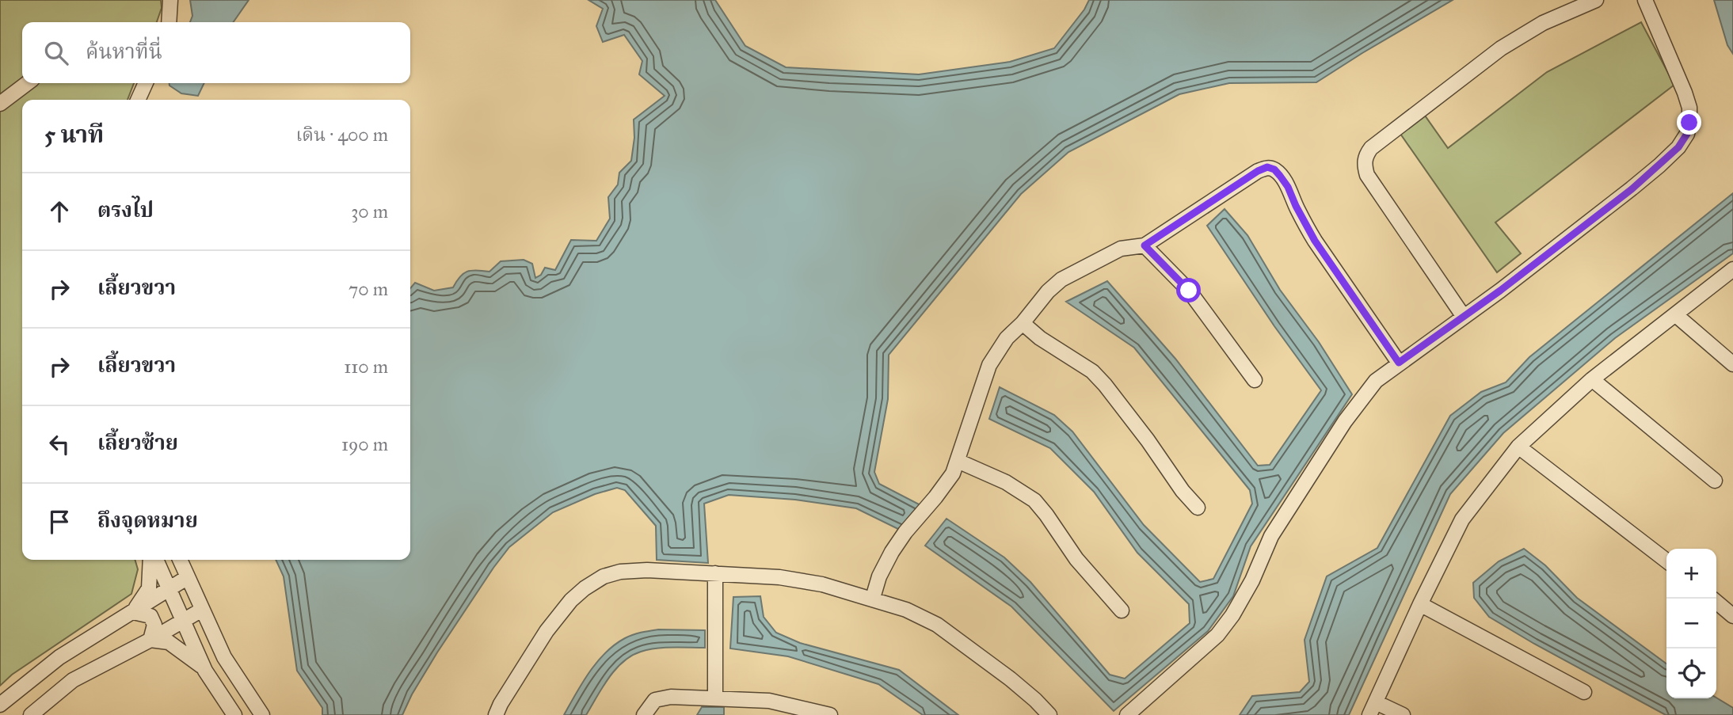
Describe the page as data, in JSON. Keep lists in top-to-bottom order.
{
  "page": {
    "search": "ค้นหาที่นี่",
    "heading": ["5 นาที", "เดิน · 400 m"],
    "list": [
      ["ตรงไป", "30 m"],
      ["เลี้ยวขวา", "70 m"],
      ["เลี้ยวขวา", "110 m"],
      ["เลี้ยวซ้าย", "190 m"],
      "ถึงจุดหมาย"
    ],
    "map_buttons": ["+", "−"]
  }
}
